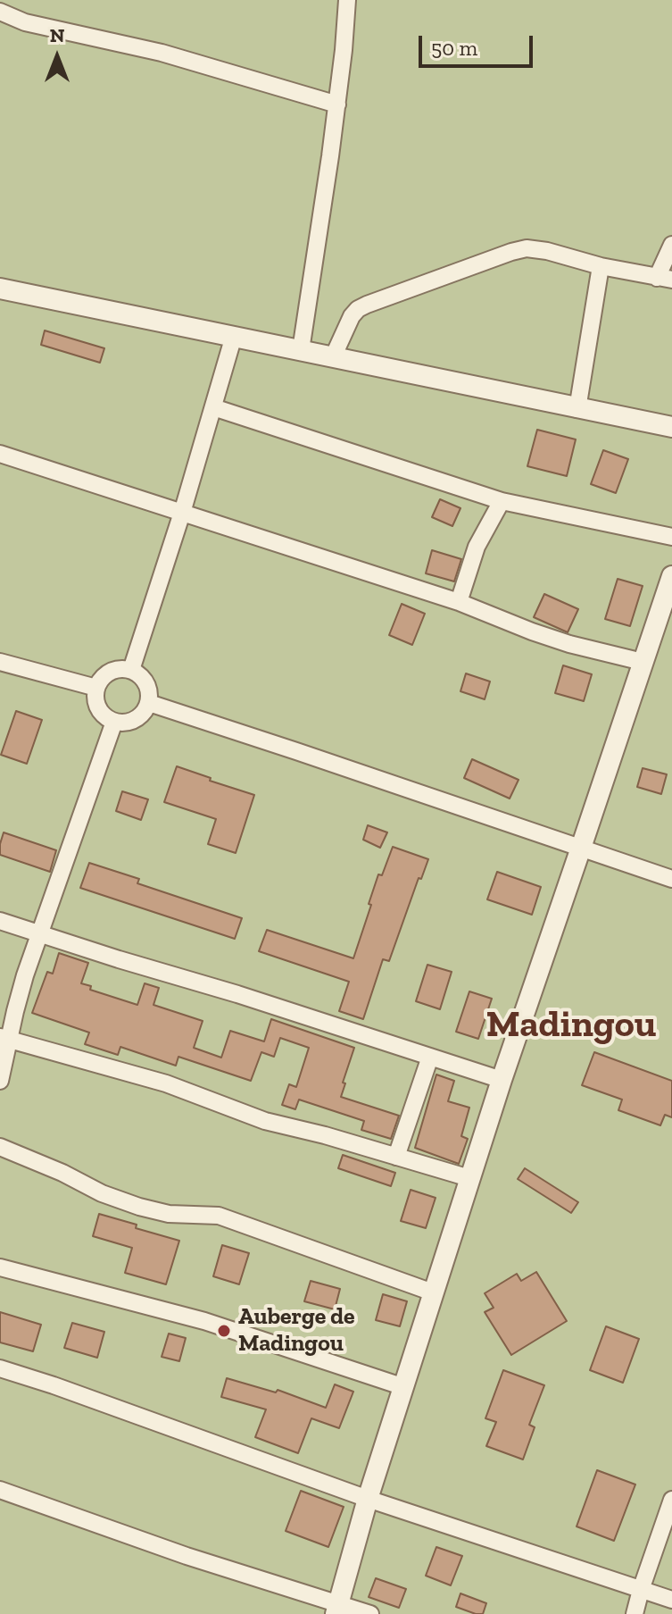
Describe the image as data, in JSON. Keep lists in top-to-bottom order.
{
  "districts": ["Madingou"],
  "places": ["Auberge de Madingou"],
  "scale_bar": "50 m",
  "north": "top"
}
